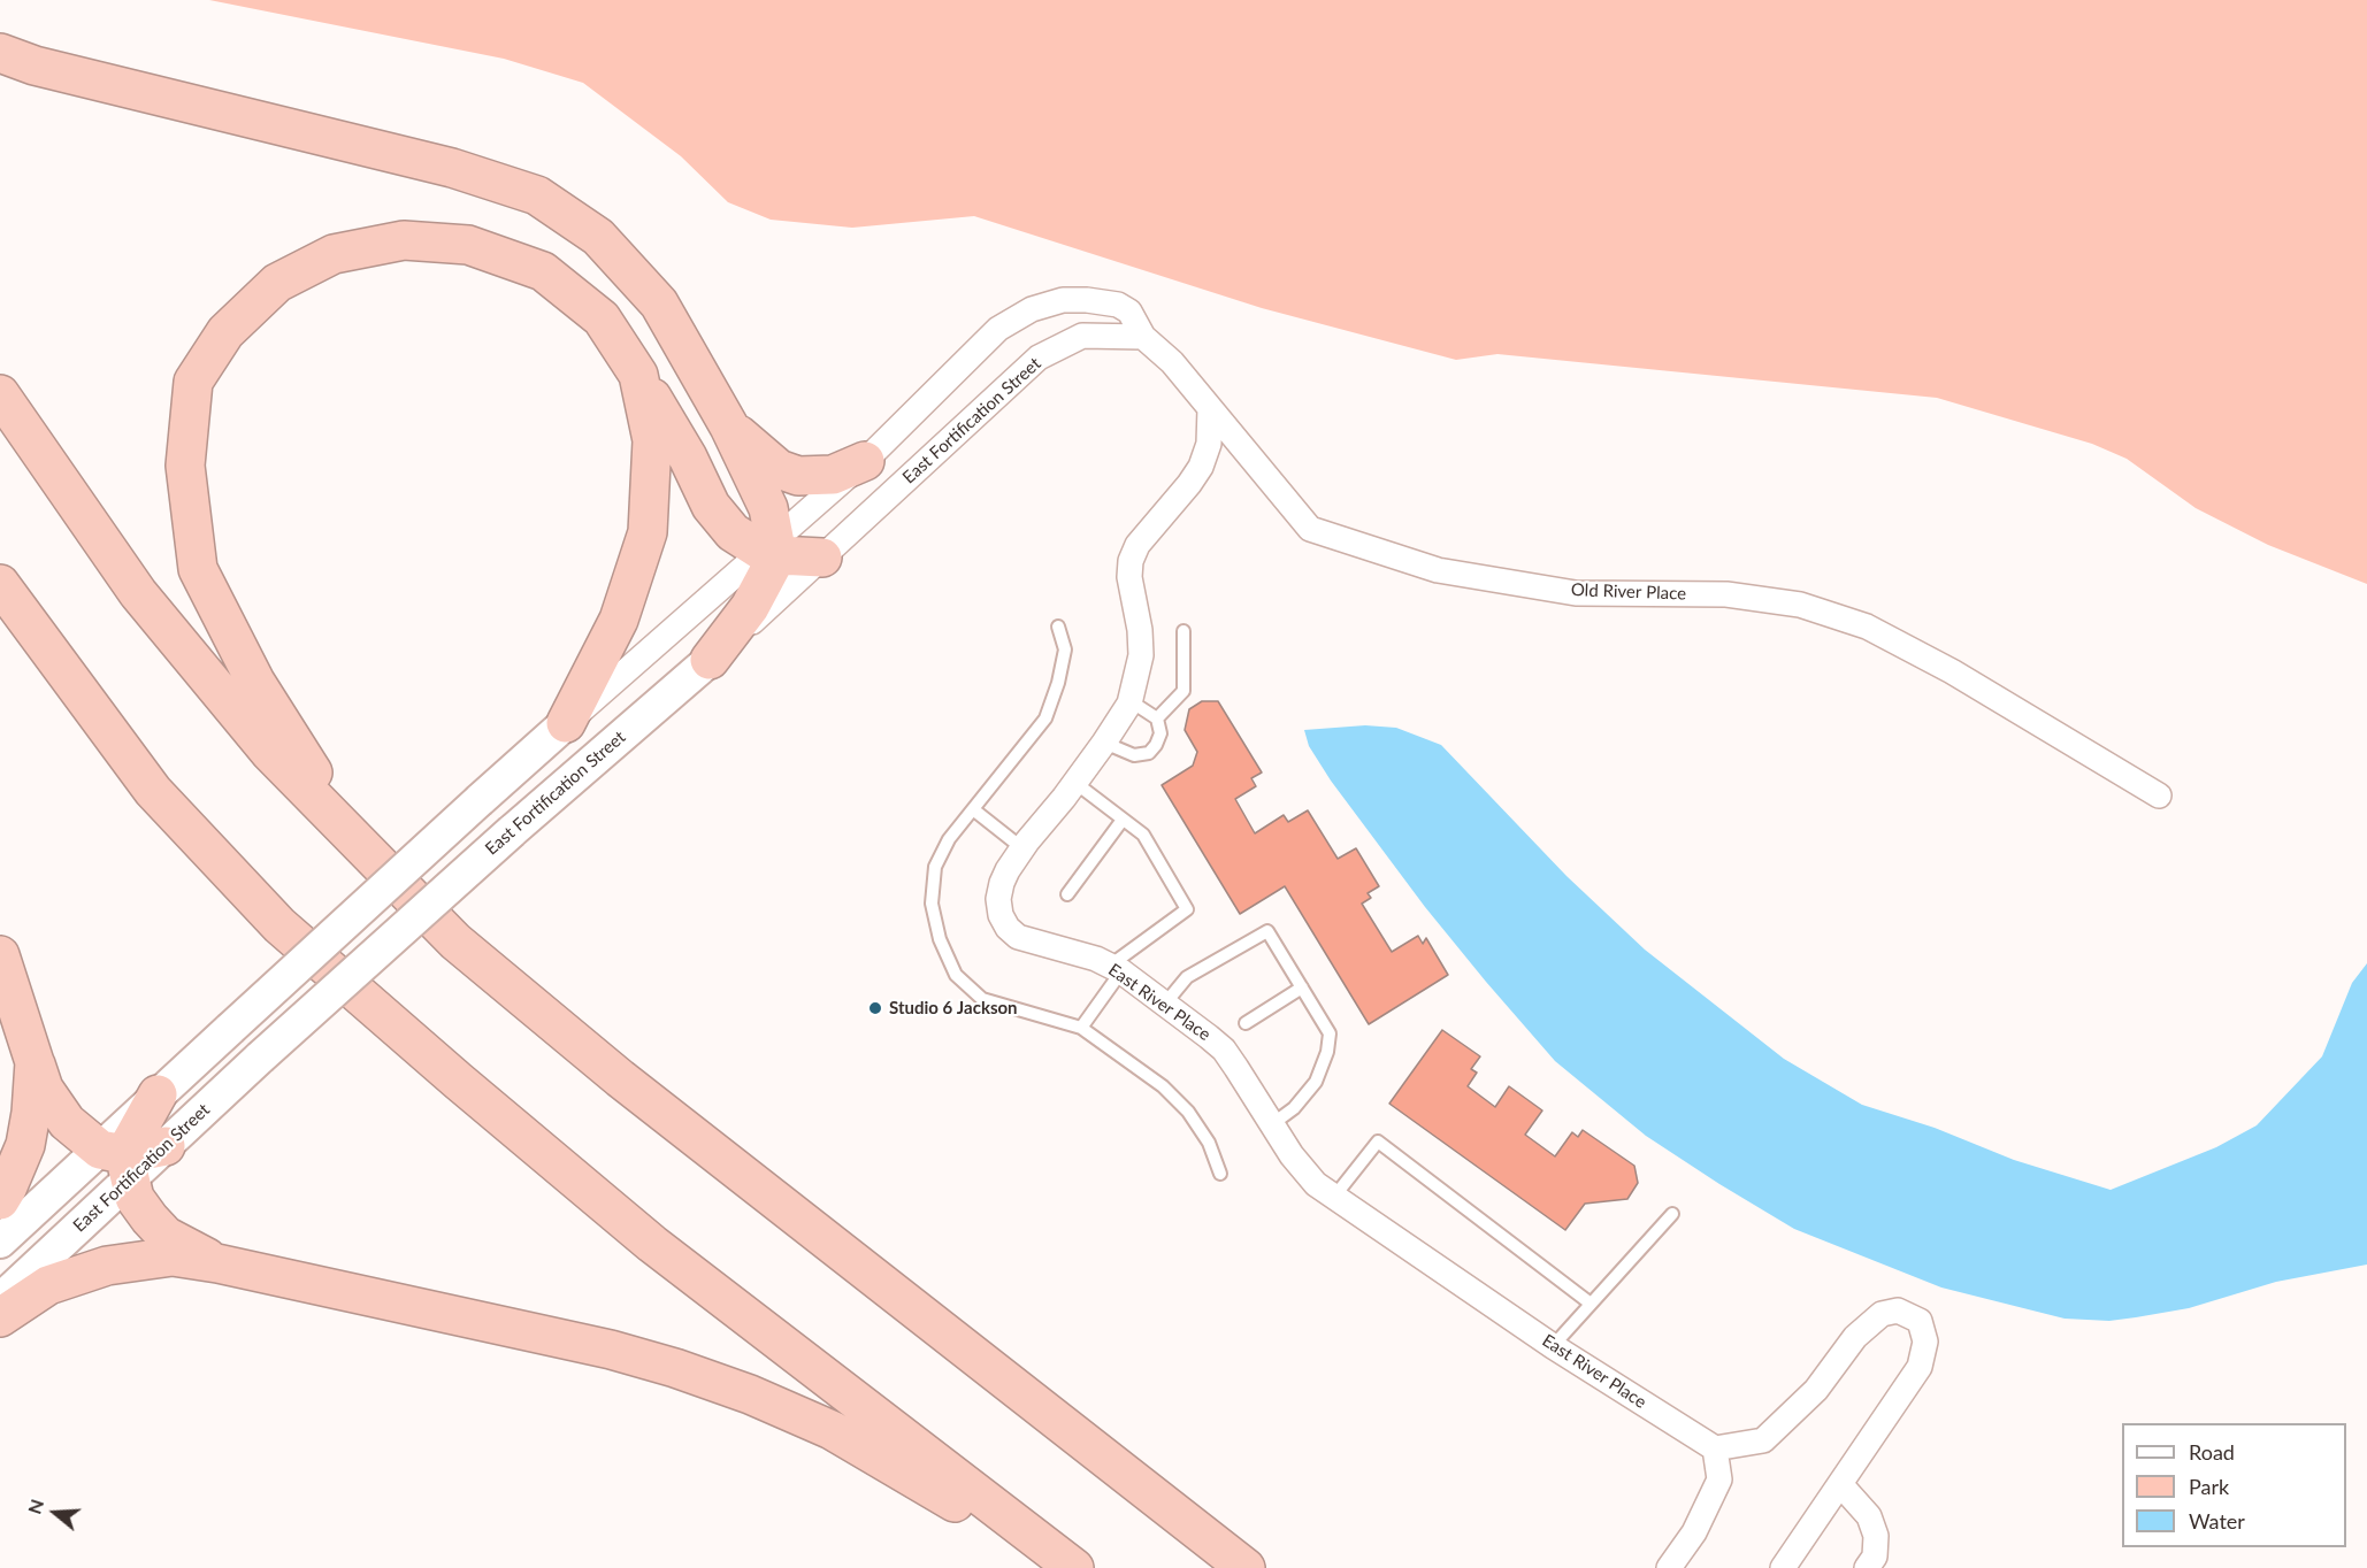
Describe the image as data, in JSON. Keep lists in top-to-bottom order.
{
  "streets": {
    "street": ["East Fortification Street", "Old River Place", "East River Place"]
  },
  "crossings": [
    ["East Fortification Street", "Old River Place"],
    ["Old River Place", "East River Place"]
  ],
  "places": ["Studio 6 Jackson"],
  "legend": ["Road", "Park", "Water"],
  "north": "left"
}
